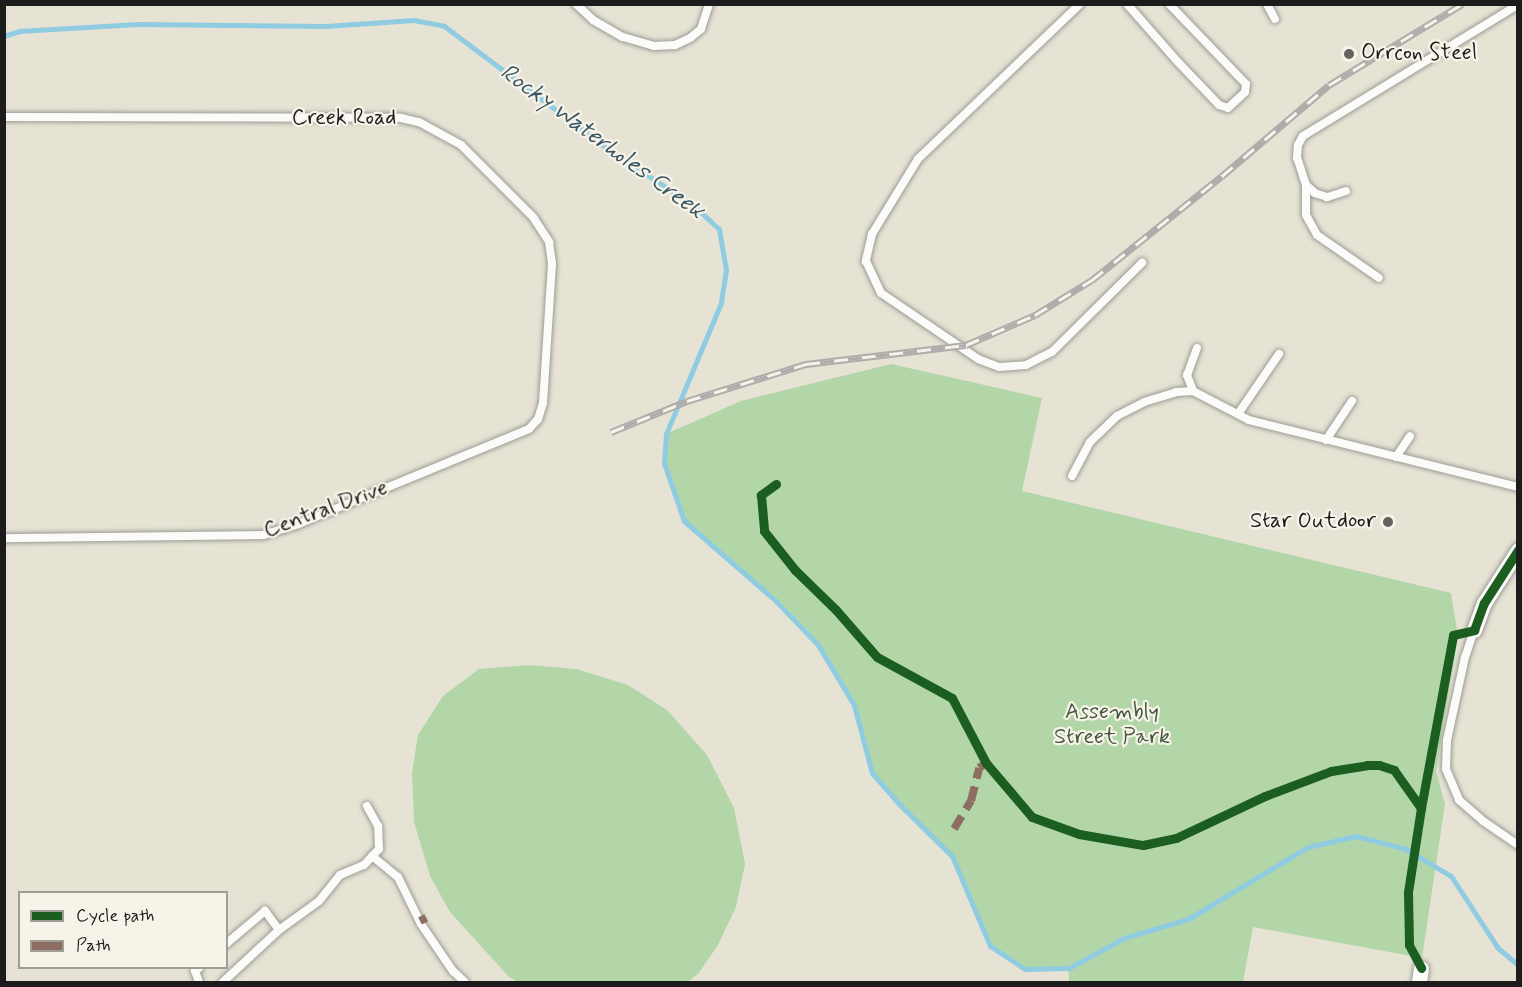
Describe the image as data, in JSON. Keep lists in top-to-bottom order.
{
  "streets": {
    "lane": ["Creek Road", "Central Drive"]
  },
  "crossings": [
    ["Creek Road", "Central Drive"]
  ],
  "water": ["Rocky Waterholes Creek"],
  "parks": ["Assembly Street Park"],
  "places": ["Orrcon Steel", "Star Outdoor"],
  "legend": ["Cycle path", "Path"]
}
